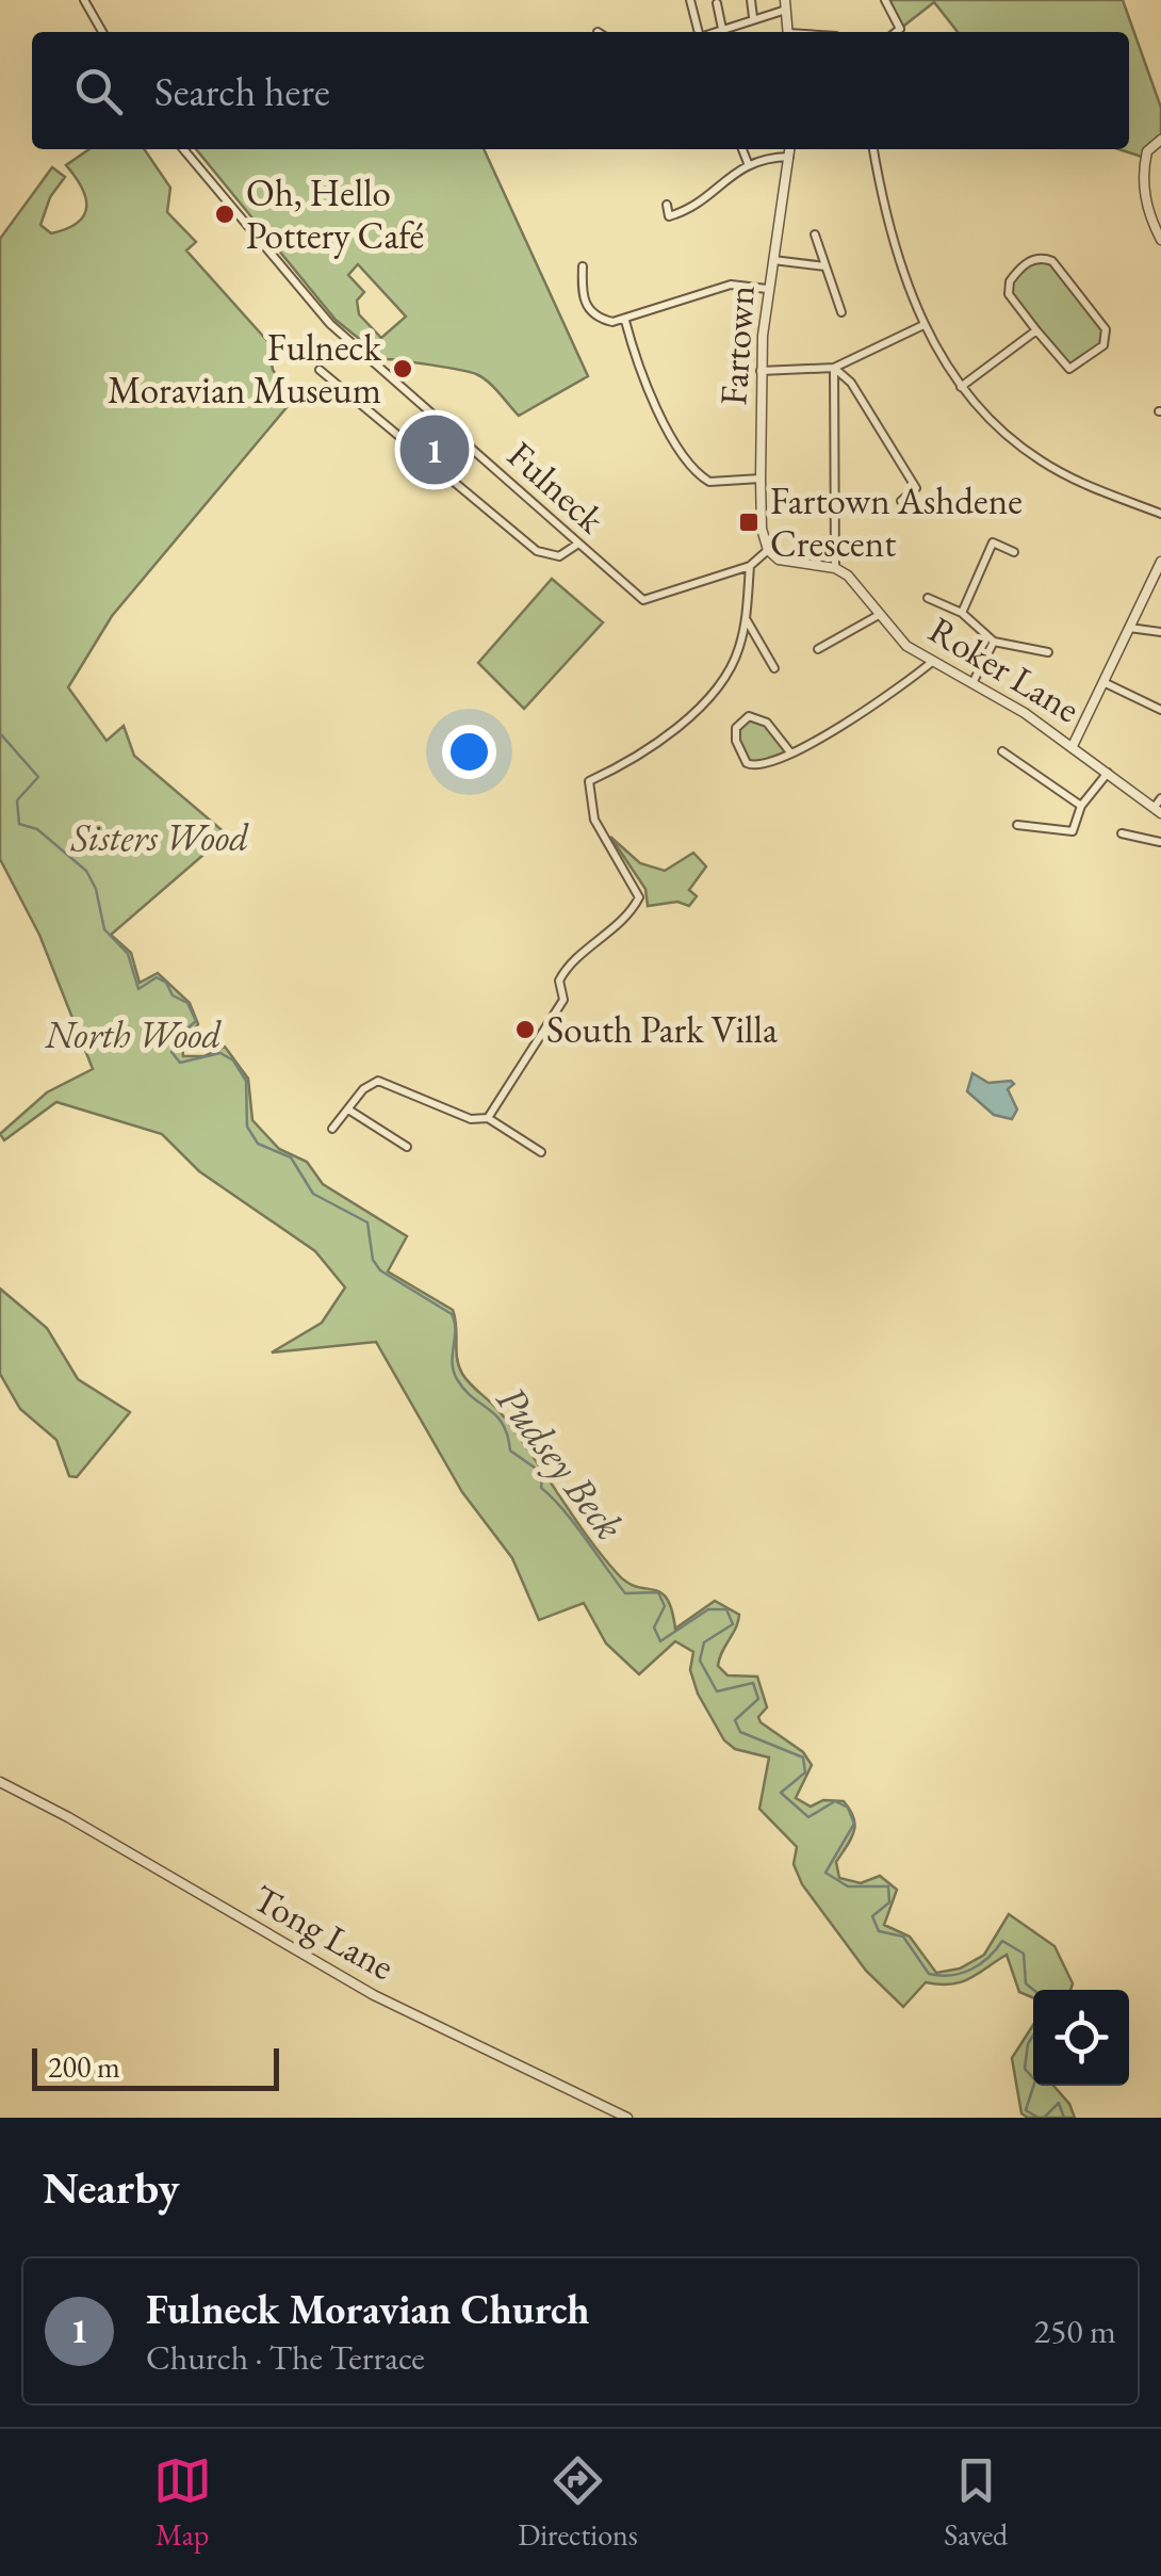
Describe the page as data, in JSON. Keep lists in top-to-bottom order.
{
  "streets": {
    "street": [
      "Fartown",
      "Fulneck",
      "Roker Lane",
      "Tong Lane"
    ]
  },
  "crossings": [
    ["Fartown", "Fulneck"]
  ],
  "water": ["Pudsey Beck"],
  "parks": ["Sisters Wood", "North Wood"],
  "places": {
    "other": ["Oh, Hello Pottery Café", "Fulneck Moravian Museum", "South Park Villa"],
    "transit": ["Fartown Ashdene Crescent"]
  },
  "scale_bar": "200 m",
  "page": {
    "search": "Search here",
    "pins": "1",
    "scale": "200 m",
    "heading": "Nearby",
    "list": [
      {
        "mark": "1",
        "name": "Fulneck Moravian Church",
        "note": "Church · The Terrace",
        "value": "250 m"
      }
    ],
    "nav": ["Map", "Directions", "Saved"]
  }
}
